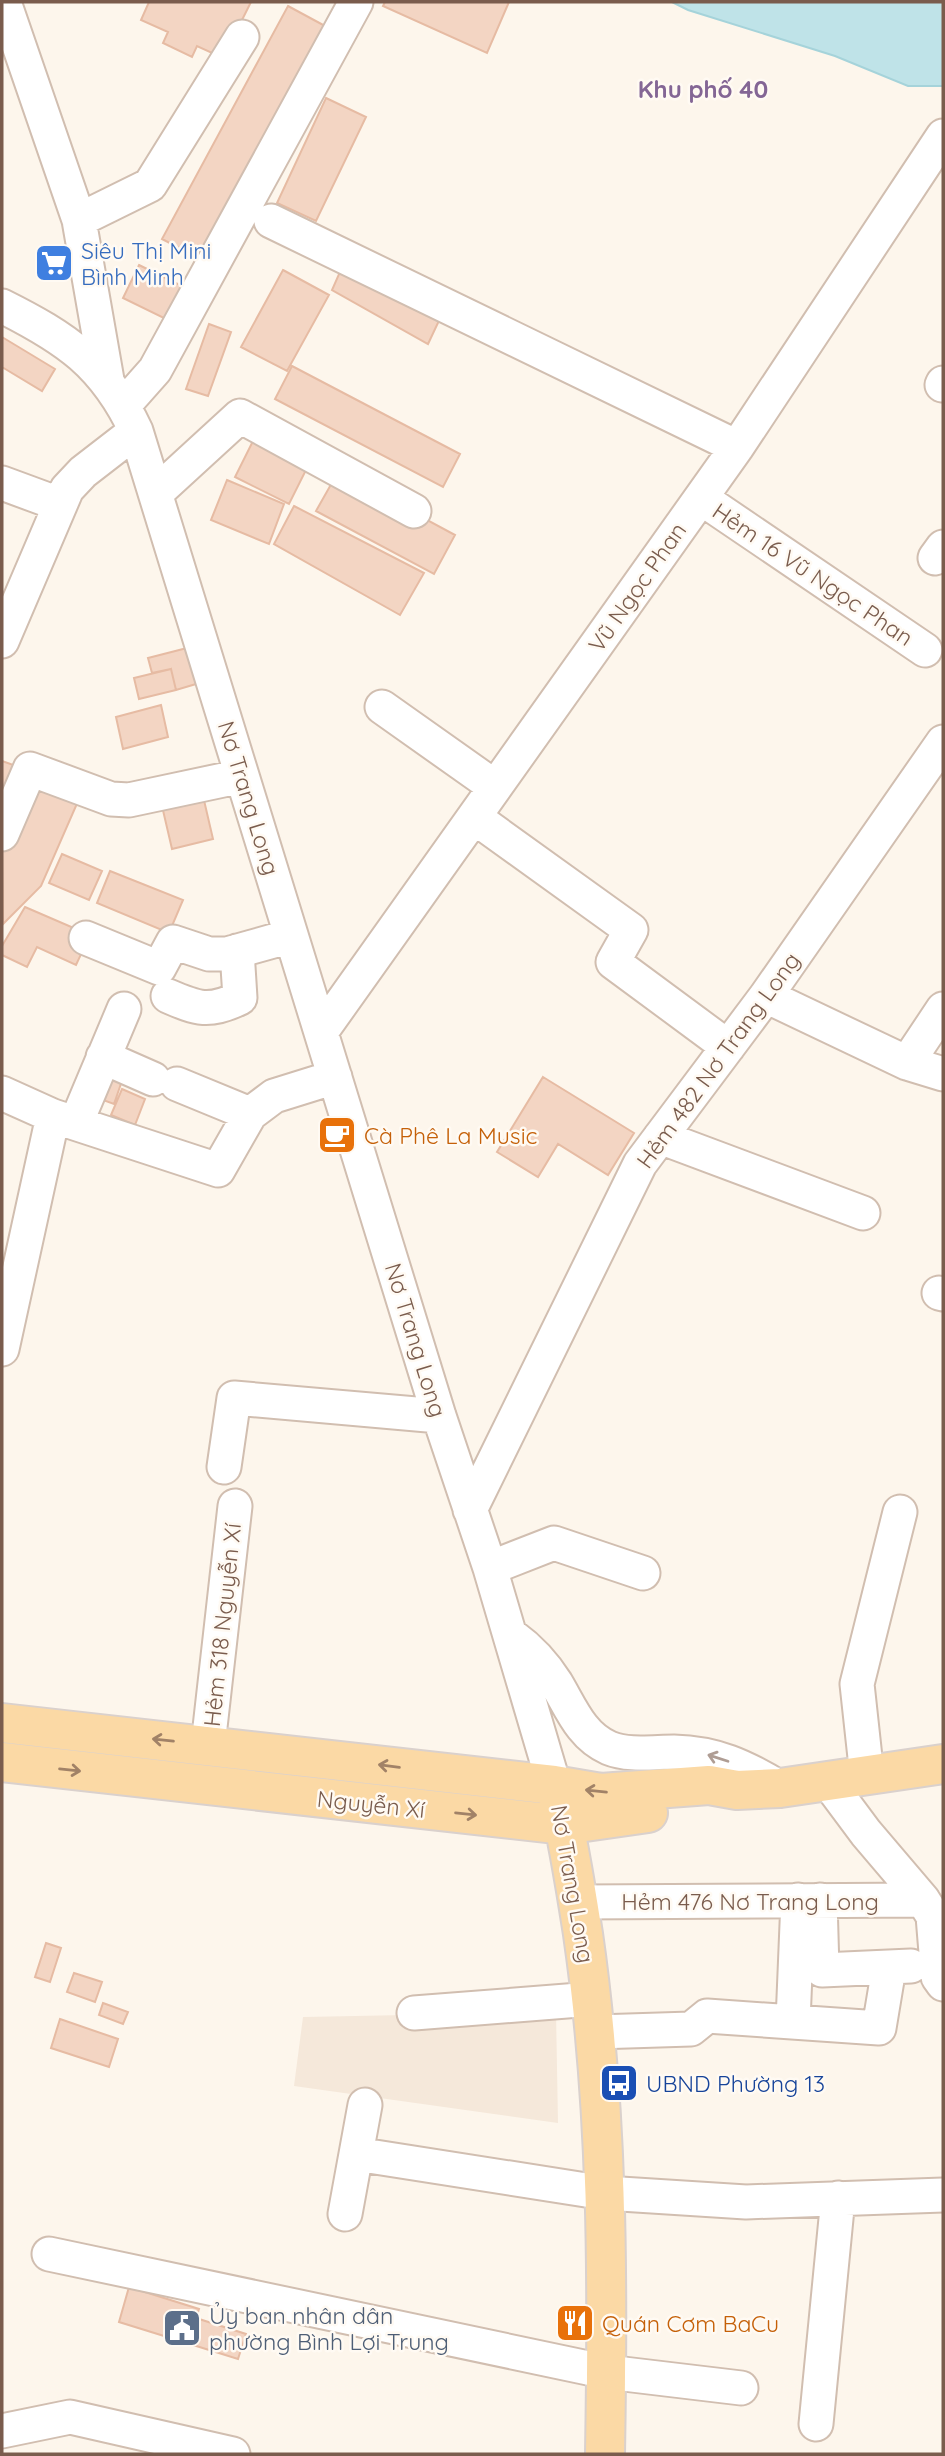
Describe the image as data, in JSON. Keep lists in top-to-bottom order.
{
  "streets": {
    "main road": ["Nơ Trang Long", "Nguyễn Xí"],
    "street": [
      "Hẻm 16 Vũ Ngọc Phan",
      "Vũ Ngọc Phan",
      "Hẻm 482 Nơ Trang Long",
      "Hẻm 318 Nguyễn Xí",
      "Hẻm 476 Nơ Trang Long"
    ]
  },
  "crossings": [
    ["Hẻm 16 Vũ Ngọc Phan", "Vũ Ngọc Phan"],
    ["Vũ Ngọc Phan", "Nơ Trang Long"],
    ["Nơ Trang Long", "Hẻm 482 Nơ Trang Long"],
    ["Nơ Trang Long", "Nguyễn Xí"],
    ["Nơ Trang Long", "Hẻm 476 Nơ Trang Long"],
    ["Hẻm 318 Nguyễn Xí", "Nguyễn Xí"]
  ],
  "districts": ["Khu phố 40"],
  "places": {
    "supermarket": ["Siêu Thị Mini Bình Minh"],
    "cafe": ["Cà Phê La Music"],
    "bus stop": ["UBND Phường 13"],
    "restaurant": ["Quán Cơm BaCu"],
    "public building": ["Ủy ban nhân dân phường Bình Lợi Trung"]
  }
}
